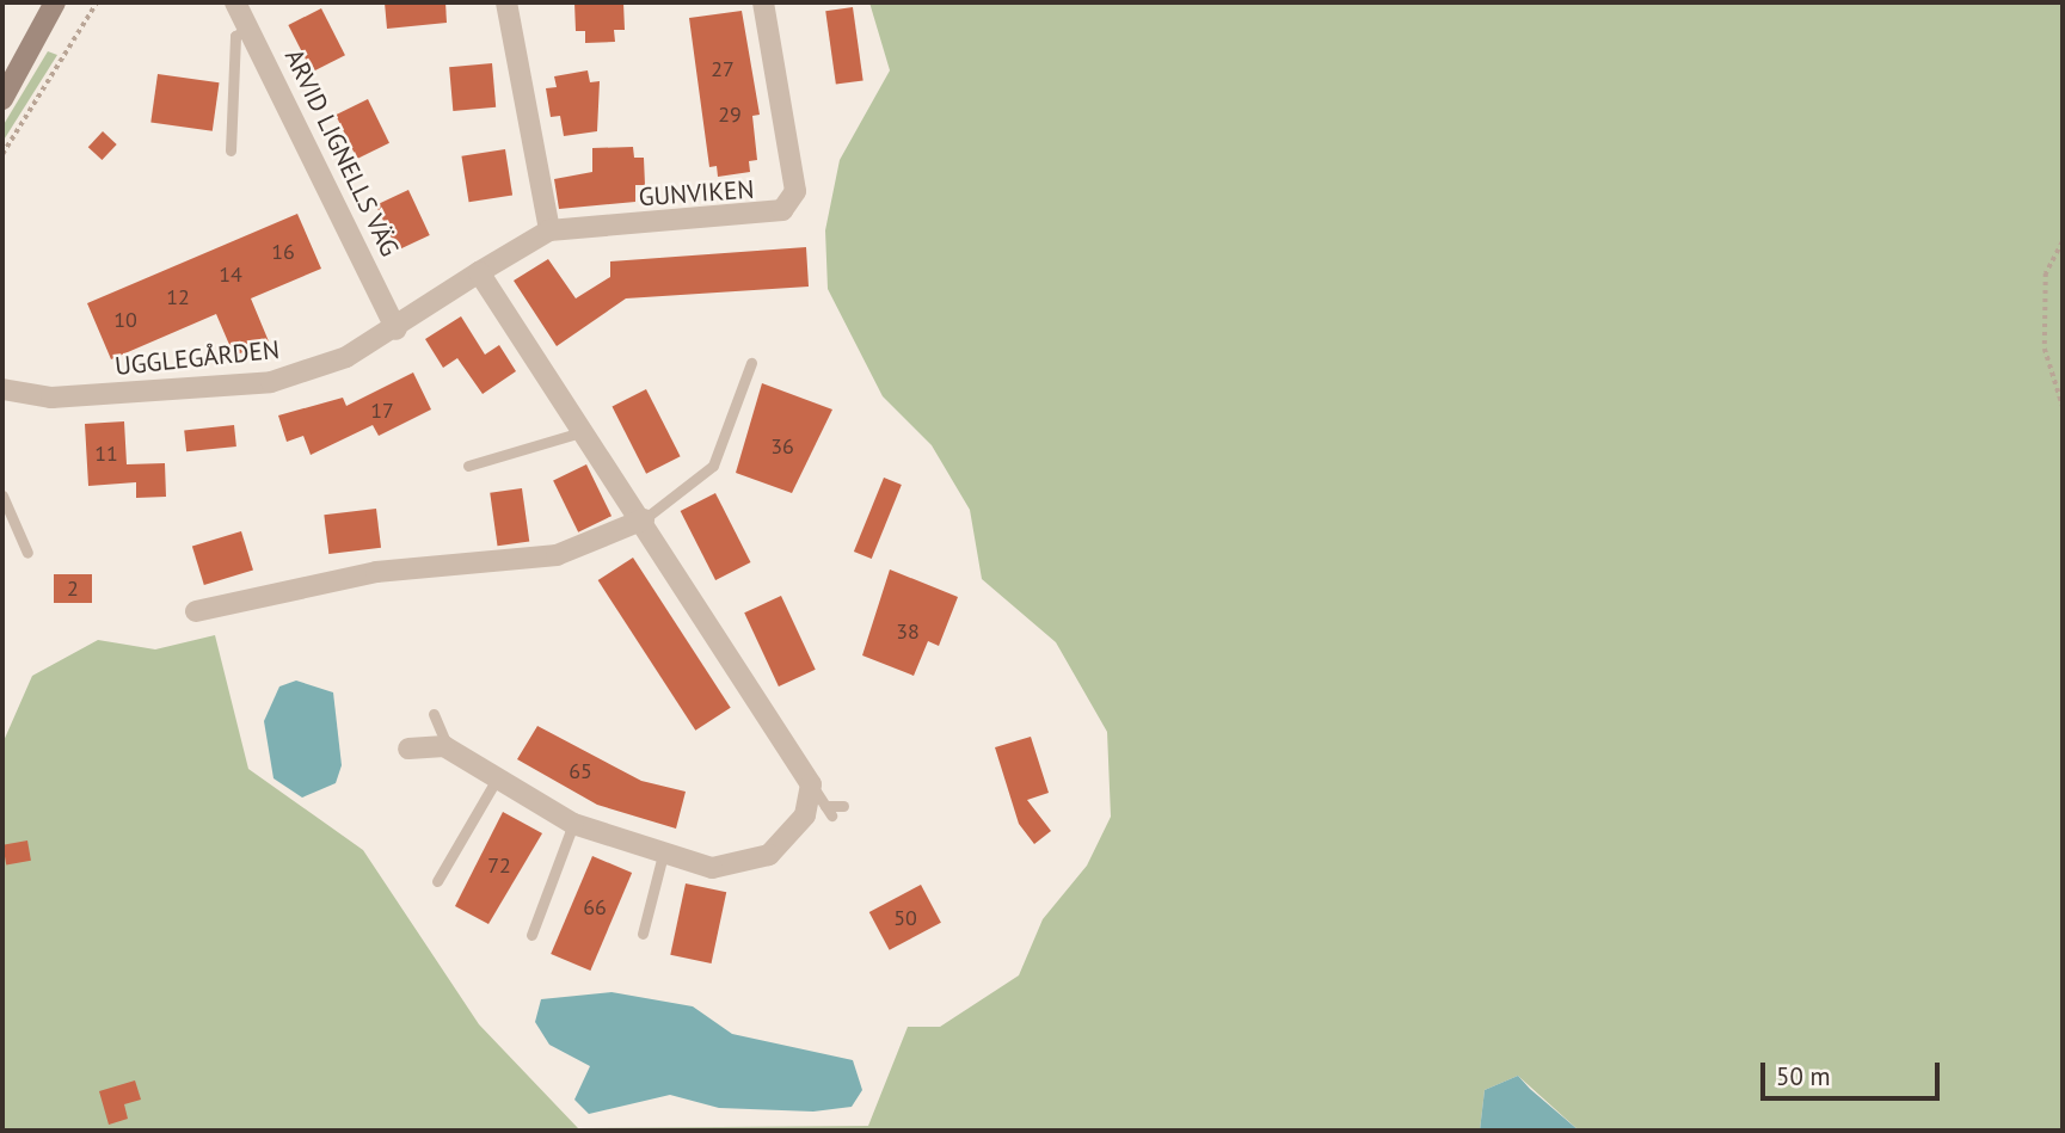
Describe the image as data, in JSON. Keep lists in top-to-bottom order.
{
  "streets": {
    "street": ["ARVID LIGNELLS VÄG", "GUNVIKEN", "UGGLEGÅRDEN"]
  },
  "crossings": [
    ["ARVID LIGNELLS VÄG", "UGGLEGÅRDEN"],
    ["GUNVIKEN", "UGGLEGÅRDEN"]
  ],
  "house_numbers": [
    "27",
    "29",
    "16",
    "14",
    "12",
    "10",
    "17",
    "36",
    "11",
    "2",
    "38",
    "65",
    "72",
    "66",
    "50"
  ],
  "scale_bar": "50 m"
}
